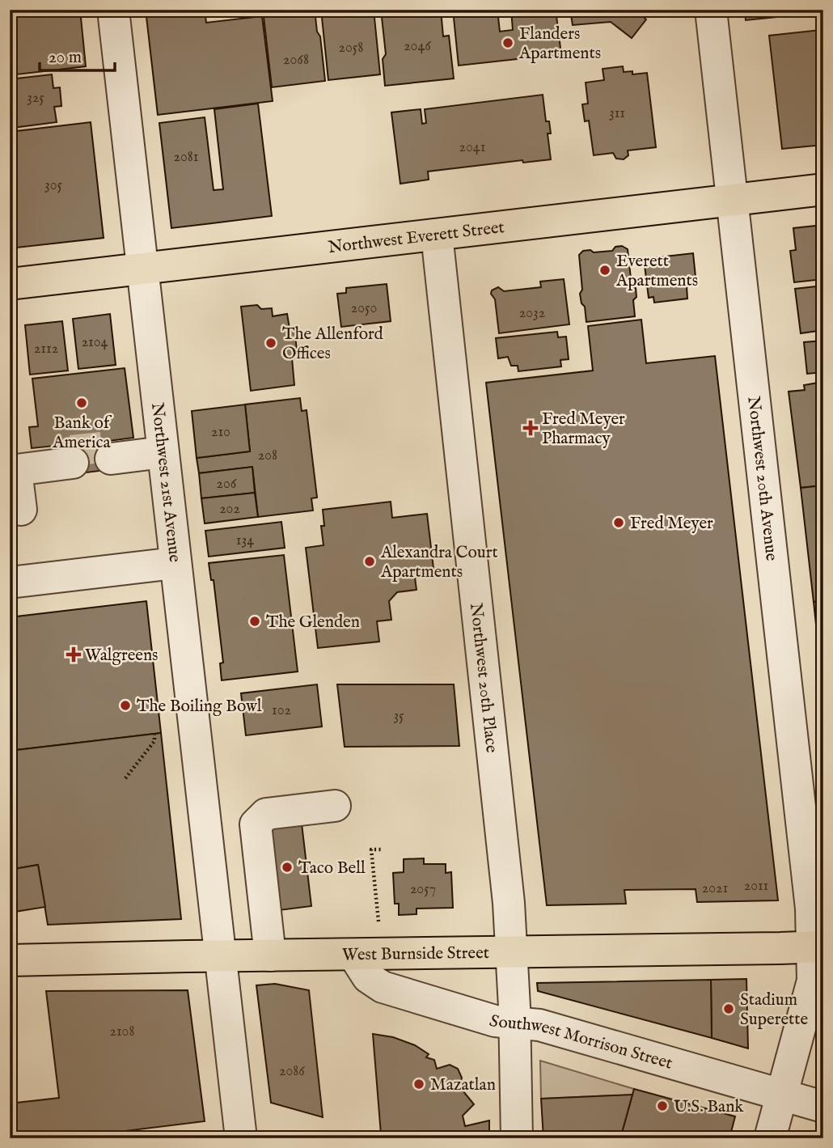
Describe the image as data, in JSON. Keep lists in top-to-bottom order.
{
  "streets": {
    "main road": ["Northwest Everett Street", "West Burnside Street"],
    "street": [
      "Northwest 20th Avenue",
      "Northwest 21st Avenue",
      "Northwest 20th Place",
      "Southwest Morrison Street"
    ]
  },
  "crossings": [
    ["Northwest Everett Street", "Northwest 20th Avenue"],
    ["Northwest Everett Street", "Northwest 21st Avenue"],
    ["Northwest Everett Street", "Northwest 20th Place"],
    ["Northwest 20th Avenue", "West Burnside Street"],
    ["Northwest 20th Avenue", "Southwest Morrison Street"],
    ["Northwest 21st Avenue", "West Burnside Street"],
    ["Northwest 20th Place", "West Burnside Street"],
    ["Northwest 20th Place", "Southwest Morrison Street"],
    ["West Burnside Street", "Southwest Morrison Street"]
  ],
  "places": {
    "other": [
      "Flanders Apartments",
      "Everett Apartments",
      "The Allenford Offices",
      "Bank of America",
      "Fred Meyer",
      "Alexandra Court Apartments",
      "The Glenden",
      "The Boiling Bowl",
      "Taco Bell",
      "Stadium Superette",
      "Mazatlan",
      "U.S. Bank"
    ],
    "health": ["Fred Meyer Pharmacy", "Walgreens"]
  },
  "house_numbers": [
    "2046",
    "2058",
    "2068",
    "325",
    "311",
    "2041",
    "2081",
    "305",
    "2050",
    "2032",
    "2104",
    "2112",
    "210",
    "208",
    "206",
    "202",
    "134",
    "102",
    "35",
    "2011",
    "2021",
    "2057",
    "2108",
    "2086"
  ],
  "scale_bar": "20 m"
}
